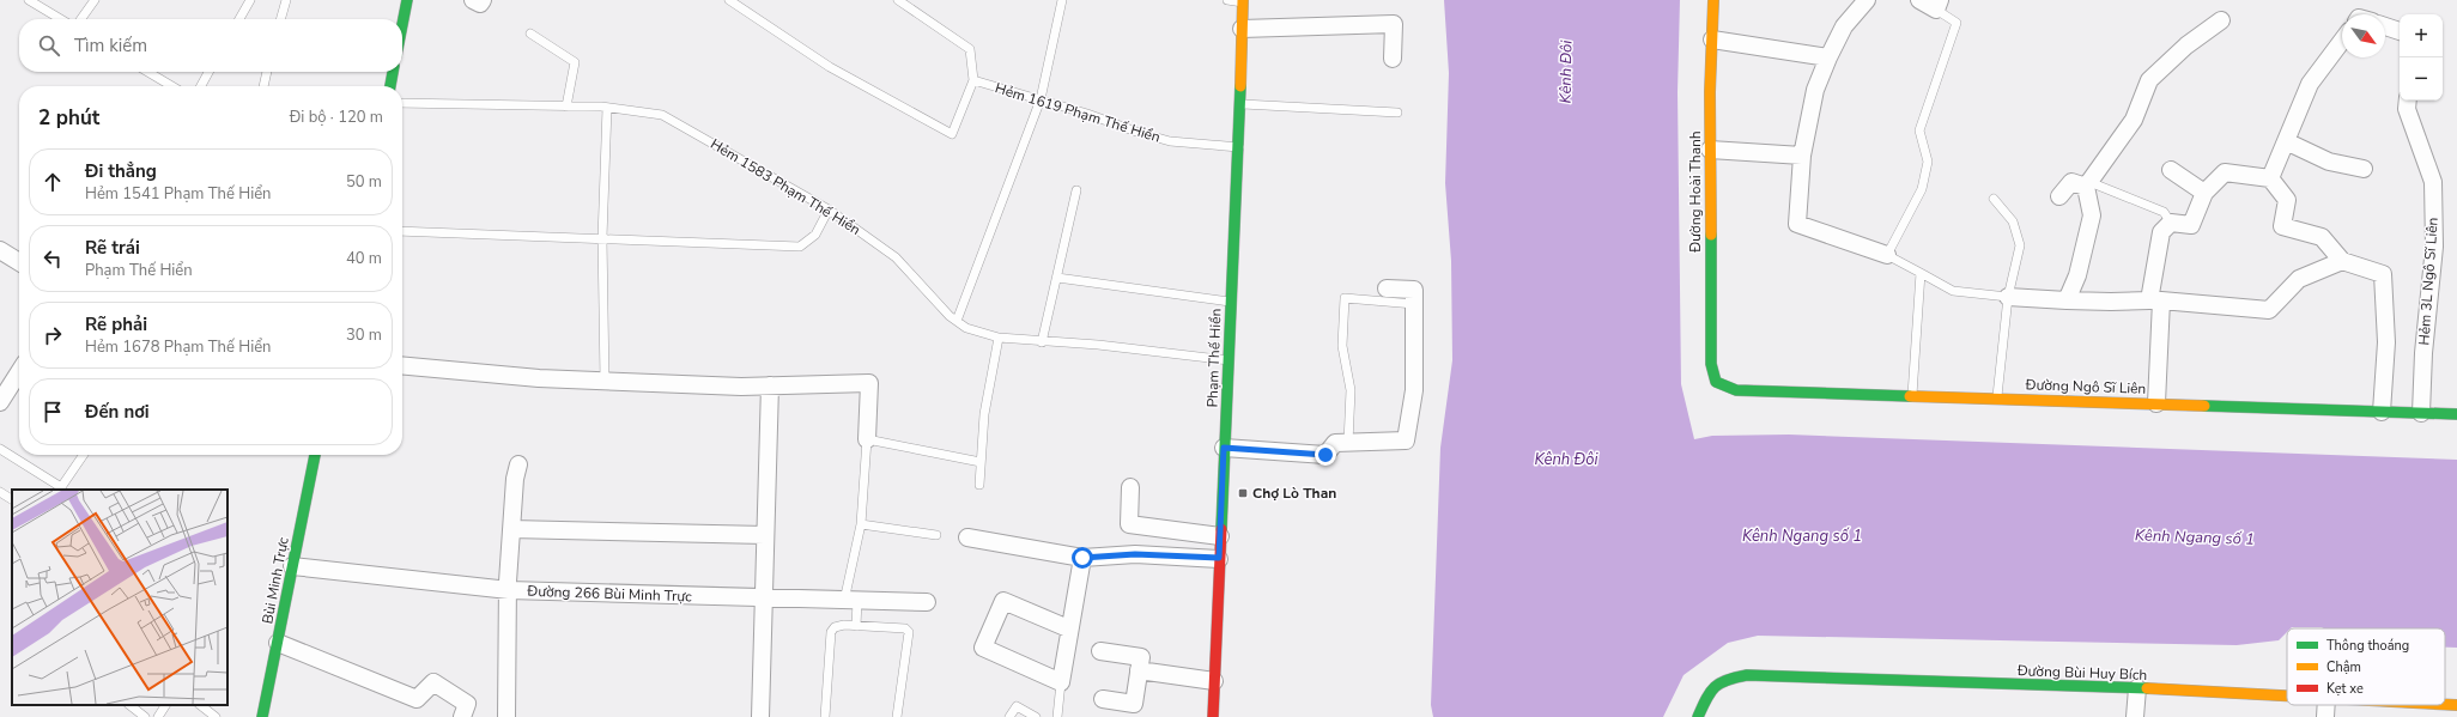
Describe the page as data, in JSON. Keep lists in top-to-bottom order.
{
  "streets": {
    "street": [
      "Đường Hoài Thanh",
      "Hẻm 3L Ngô Sĩ Liên",
      "Phạm Thế Hiển",
      "Đường Ngô Sĩ Liên",
      "Bùi Minh Trực",
      "Đường 266 Bùi Minh Trực",
      "Đường Bùi Huy Bích"
    ],
    "lane": ["Hẻm 1619 Phạm Thế Hiển", "Hẻm 1583 Phạm Thế Hiển"]
  },
  "crossings": [
    ["Hẻm 1619 Phạm Thế Hiển", "Phạm Thế Hiển"],
    ["Hẻm 1583 Phạm Thế Hiển", "Phạm Thế Hiển"],
    ["Đường Hoài Thanh", "Đường Ngô Sĩ Liên"],
    ["Hẻm 3L Ngô Sĩ Liên", "Đường Ngô Sĩ Liên"],
    ["Bùi Minh Trực", "Đường 266 Bùi Minh Trực"]
  ],
  "water": ["Kênh Đôi", "Kênh Ngang số 1"],
  "places": {
    "transit": ["Chợ Lò Than"]
  },
  "legend": ["Thông thoáng", "Chậm", "Kẹt xe"],
  "north": "bottom right",
  "page": {
    "map_buttons": ["+", "−"],
    "search": "Tìm kiếm",
    "heading": ["2 phút", "Đi bộ · 120 m"],
    "list": [
      ["Đi thẳng", "Hẻm 1541 Phạm Thế Hiển", "50 m"],
      ["Rẽ trái", "Phạm Thế Hiển", "40 m"],
      ["Rẽ phải", "Hẻm 1678 Phạm Thế Hiển", "30 m"],
      "Đến nơi"
    ]
  }
}
